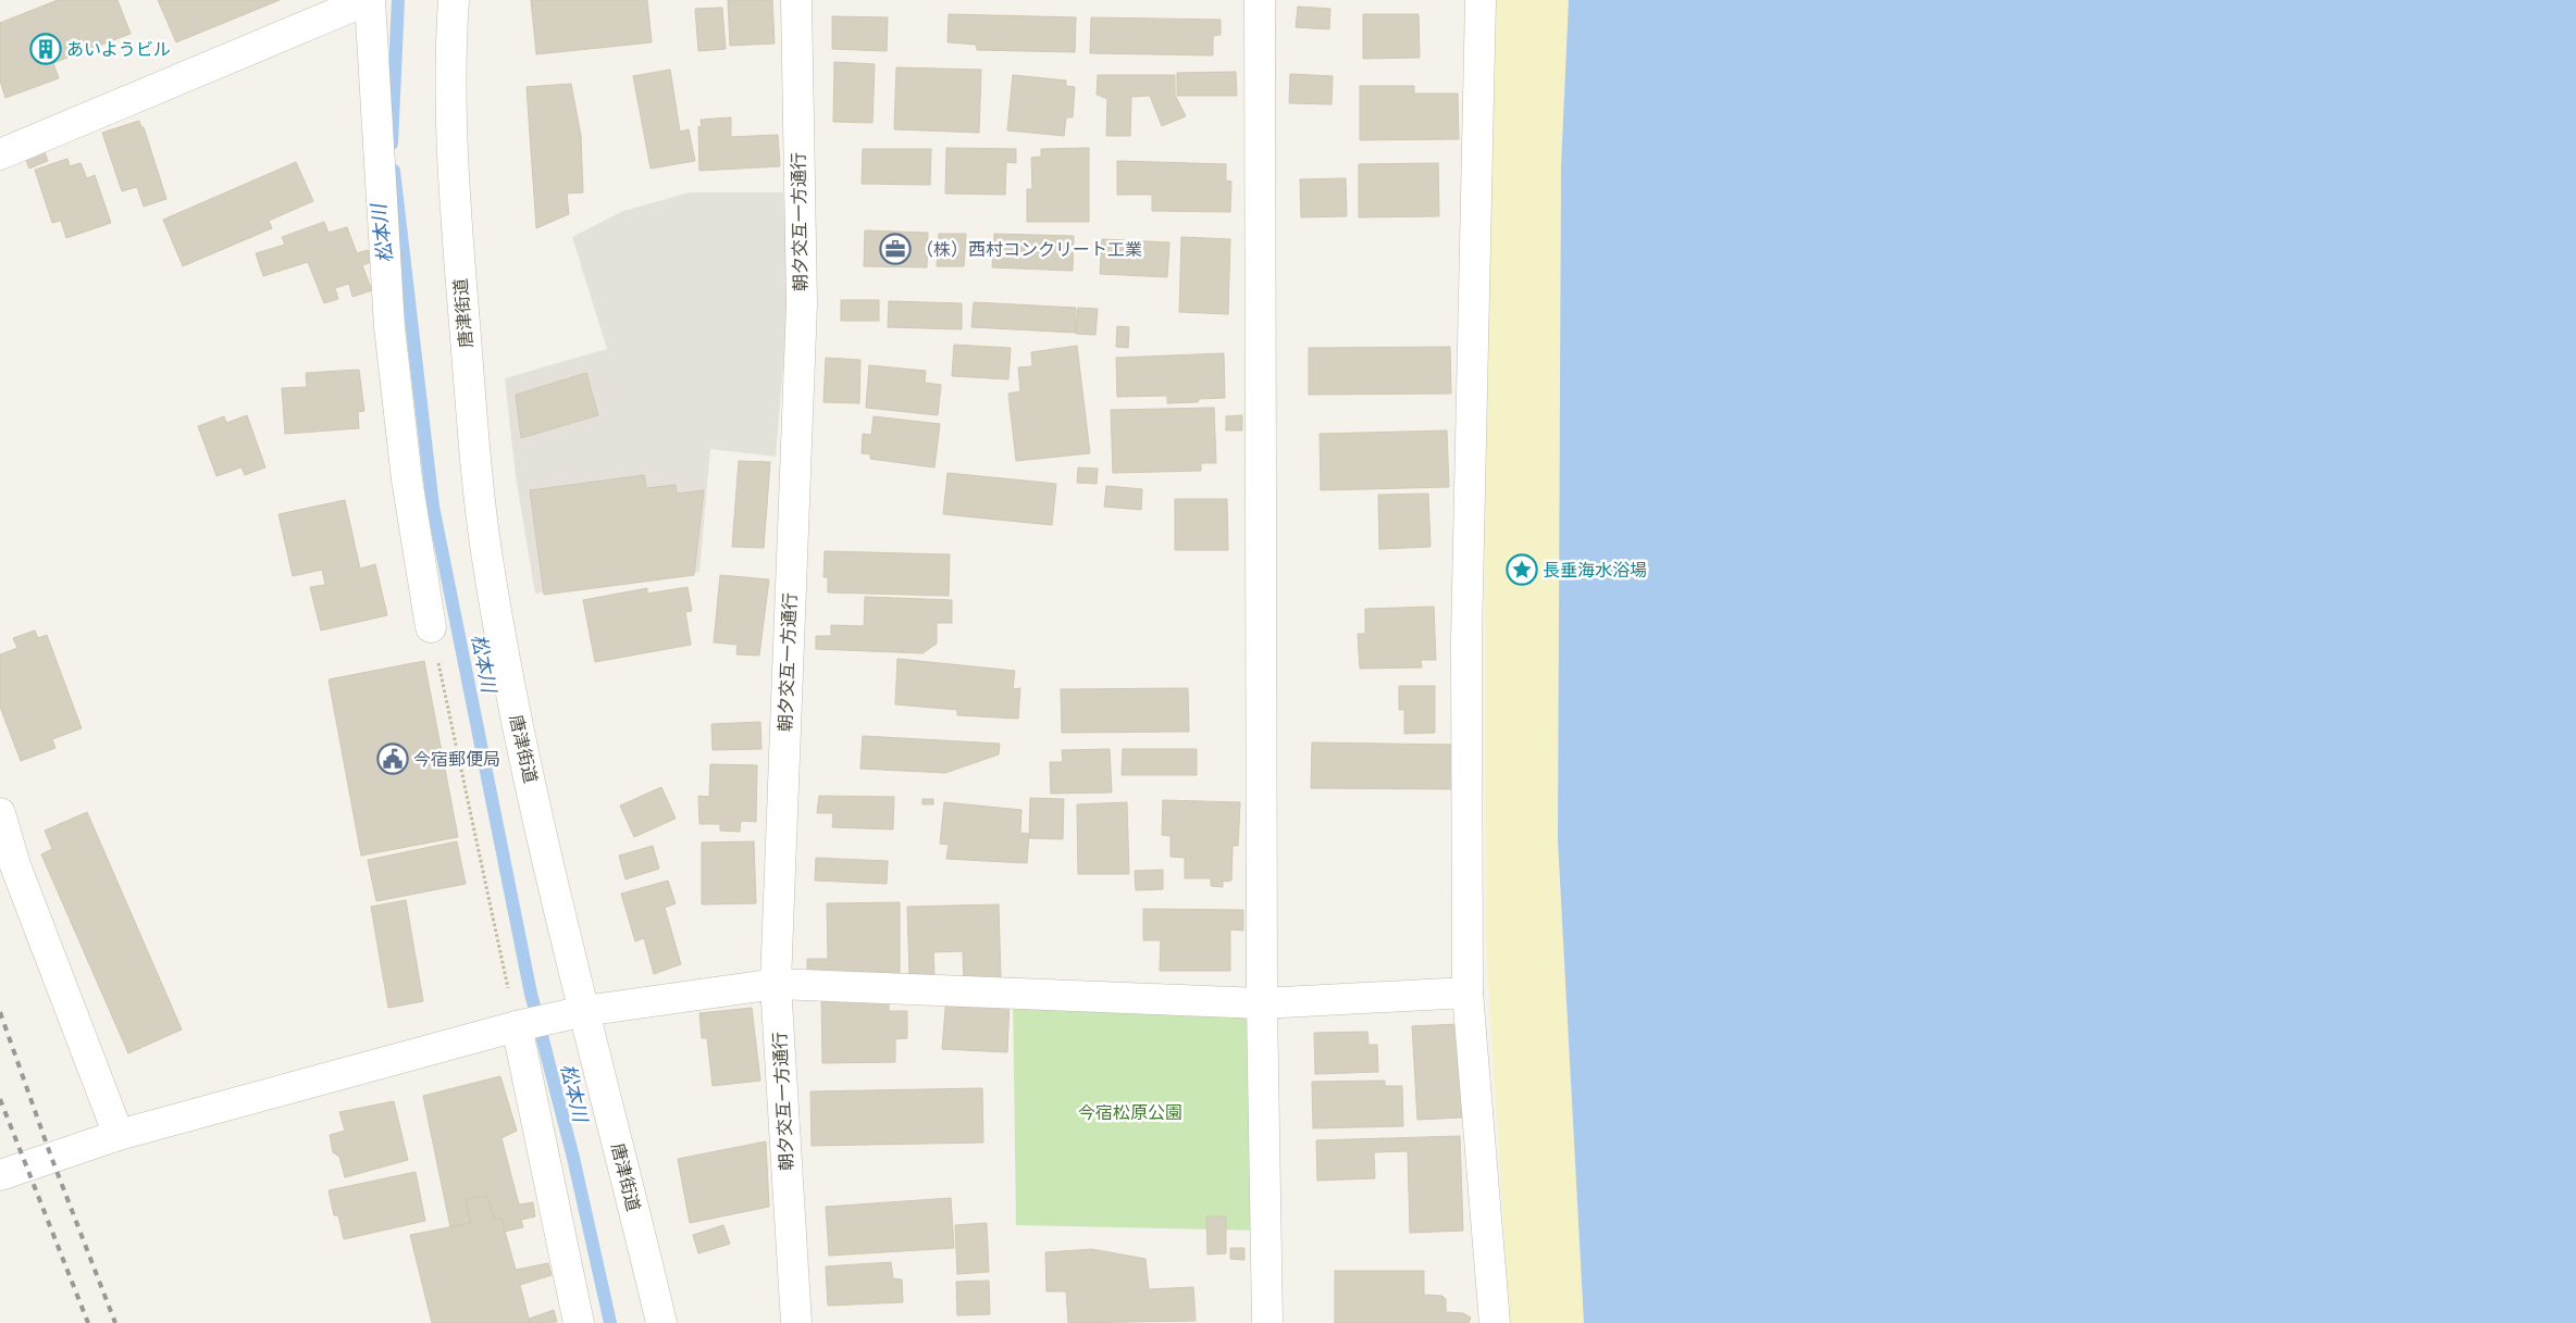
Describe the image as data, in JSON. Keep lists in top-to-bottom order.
{
  "streets": {
    "street": ["朝夕交互一方通行", "唐津街道"]
  },
  "water": ["松本川"],
  "parks": ["今宿松原公園"],
  "places": {
    "building": ["あいようビル"],
    "office": ["（株）西村コンクリート工業"],
    "place": ["長垂海水浴場"],
    "public building": ["今宿郵便局"]
  }
}
